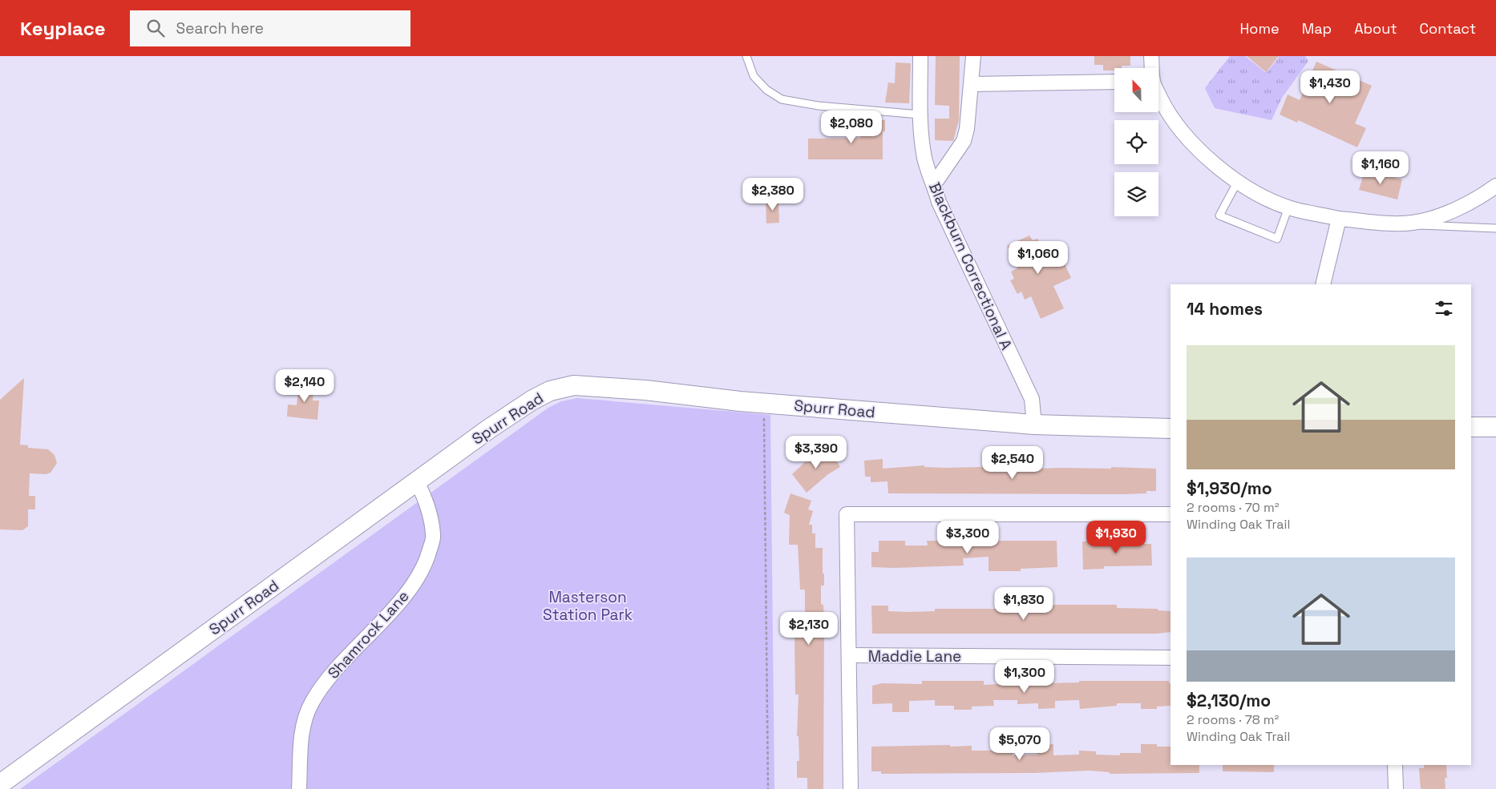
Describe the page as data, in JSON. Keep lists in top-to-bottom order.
{
  "streets": {
    "street": [
      "Blackburn Correctional A",
      "Spurr Road",
      "Shamrock Lane",
      "Maddie Lane"
    ]
  },
  "crossings": [
    ["Blackburn Correctional A", "Spurr Road"],
    ["Spurr Road", "Shamrock Lane"]
  ],
  "parks": ["Masterson Station Park"],
  "north": "top",
  "page": {
    "header": "Keyplace",
    "search": "Search here",
    "nav": [
      "Home",
      "Map",
      "About",
      "Contact"
    ],
    "price": [
      "$1,430",
      "$2,080",
      "$1,160",
      "$2,380",
      "$1,060",
      "$2,140",
      "$3,390",
      "$2,540",
      "$3,300",
      "$1,930",
      "$1,830",
      "$2,130",
      "$1,300",
      "$5,070"
    ],
    "heading": "14 homes",
    "list": [
      {
        "name": "$1,930/mo",
        "note": "2 rooms · 70 m² · Winding Oak Trail"
      },
      {
        "name": "$2,130/mo",
        "note": "2 rooms · 78 m² · Winding Oak Trail"
      }
    ]
  }
}
